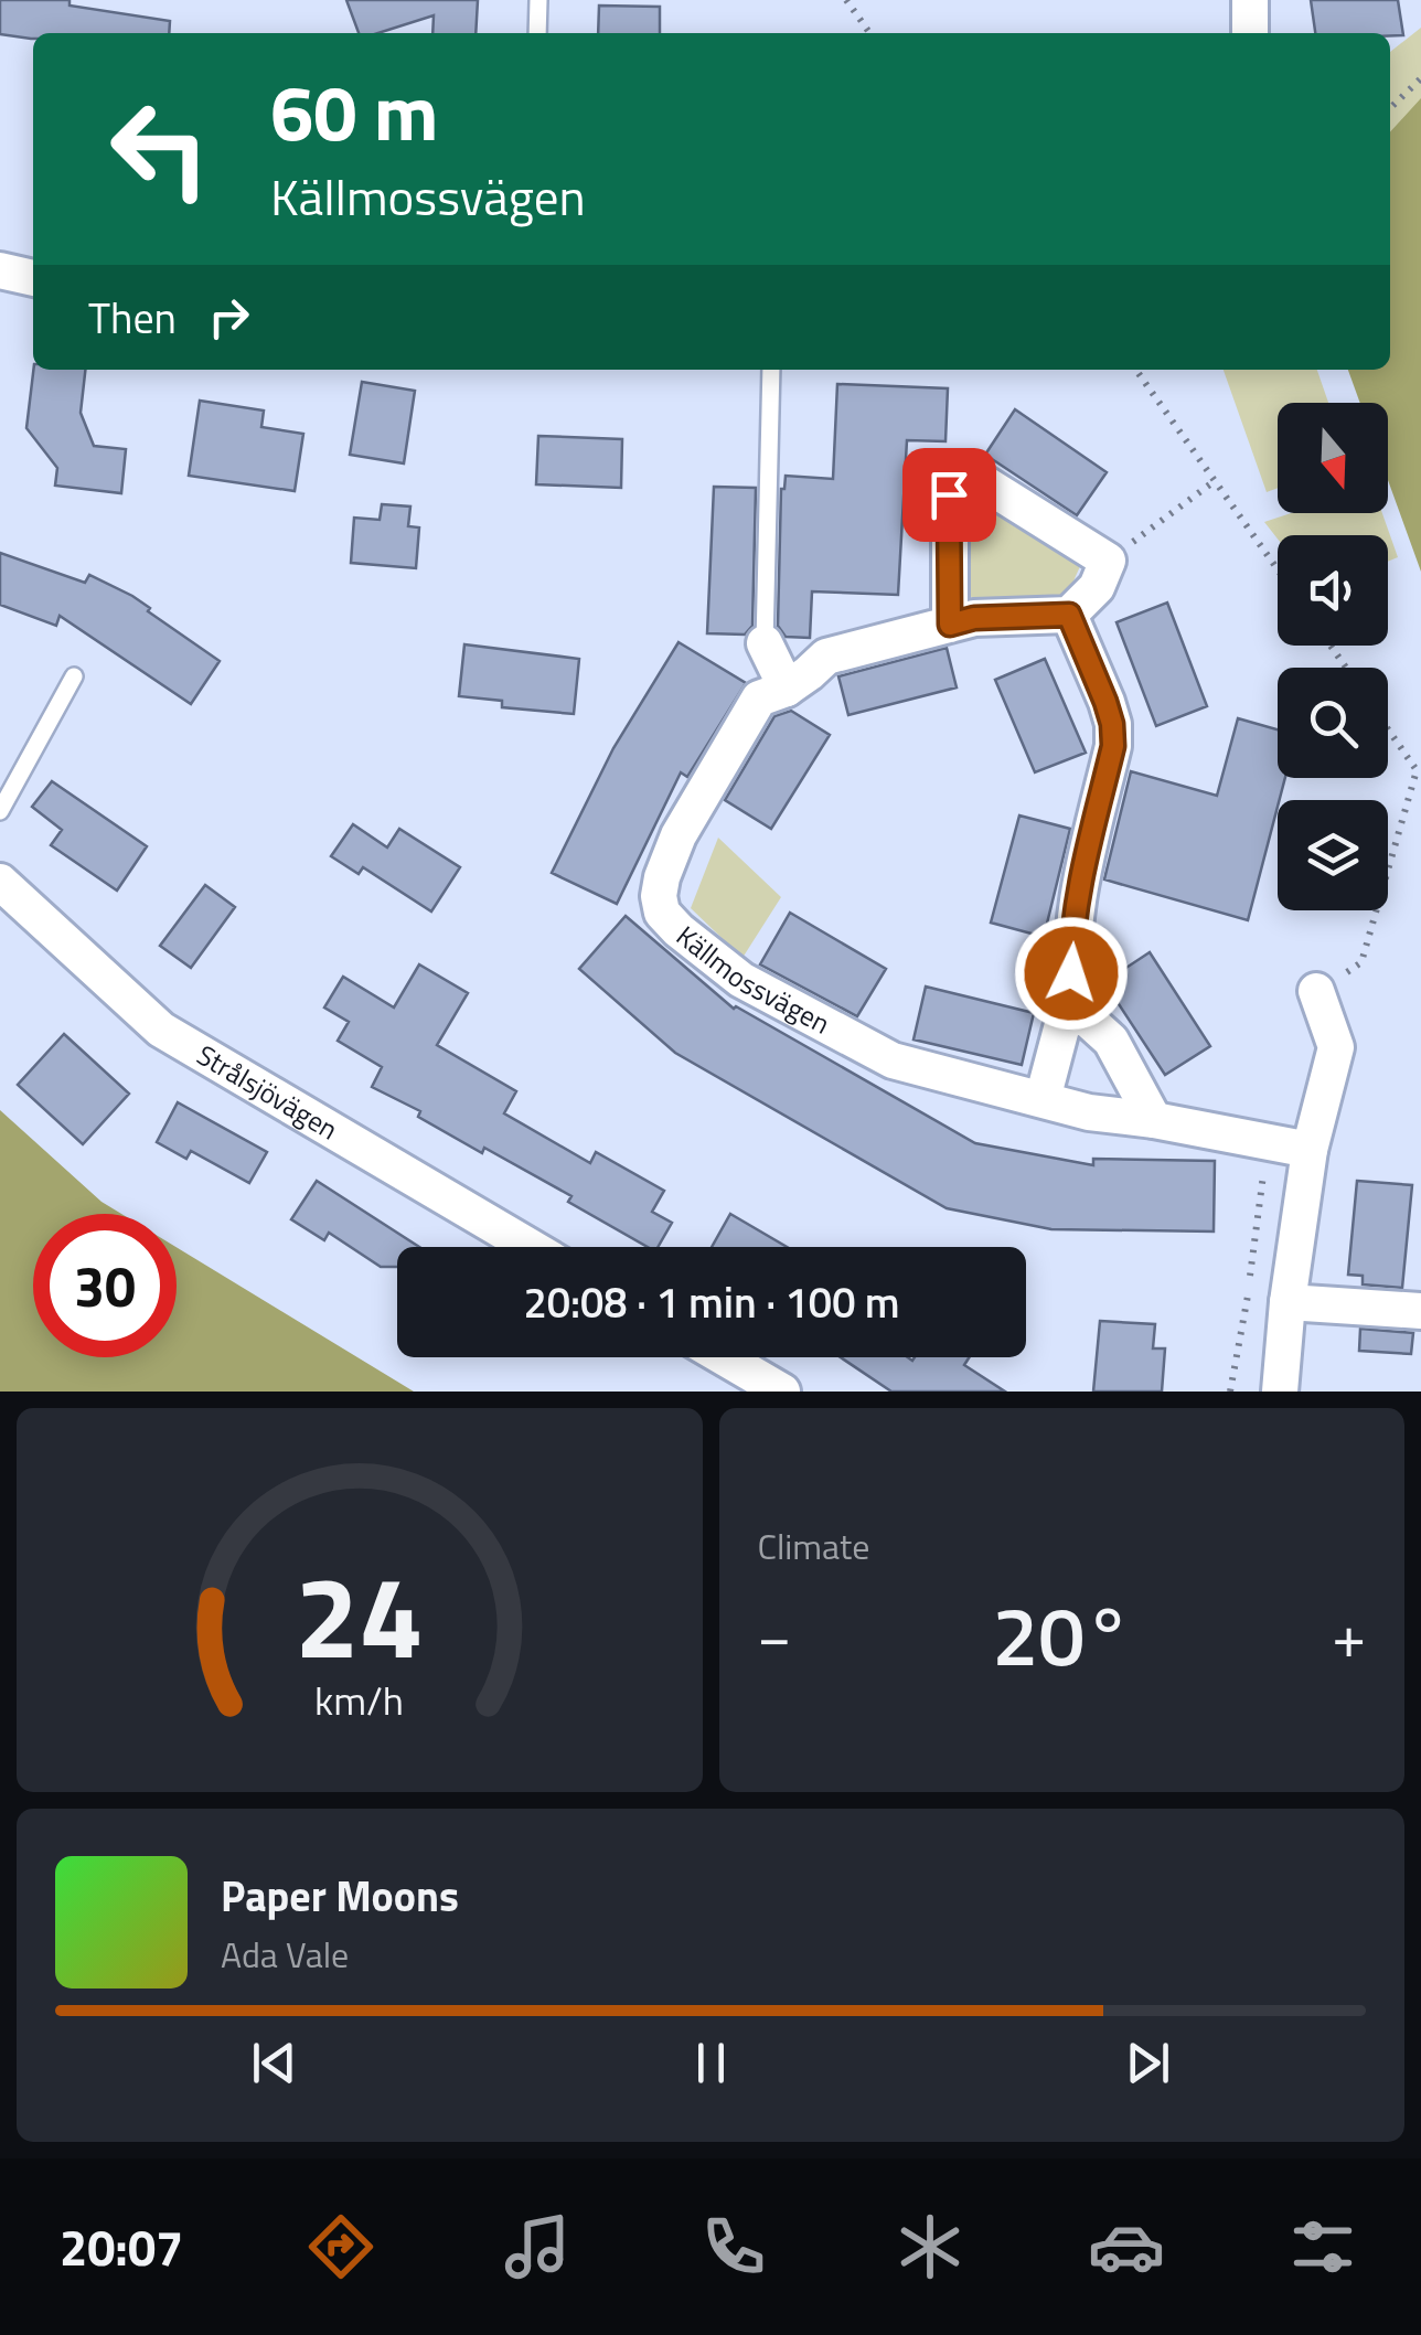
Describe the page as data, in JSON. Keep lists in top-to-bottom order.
{
  "streets": {
    "street": ["Källmossvägen", "Strålsjövägen"]
  },
  "north": "bottom",
  "page": {
    "turn": ["60 m", "Källmossvägen"],
    "then": "Then",
    "limit": "30",
    "trip": "20:08 · 1 min · 100 m",
    "tile": "Climate",
    "heat": ["−", "20°", "+"],
    "song": ["Paper Moons", "Ada Vale"],
    "tabs": "20:07",
    "gauge": ["24", "km/h"]
  }
}
